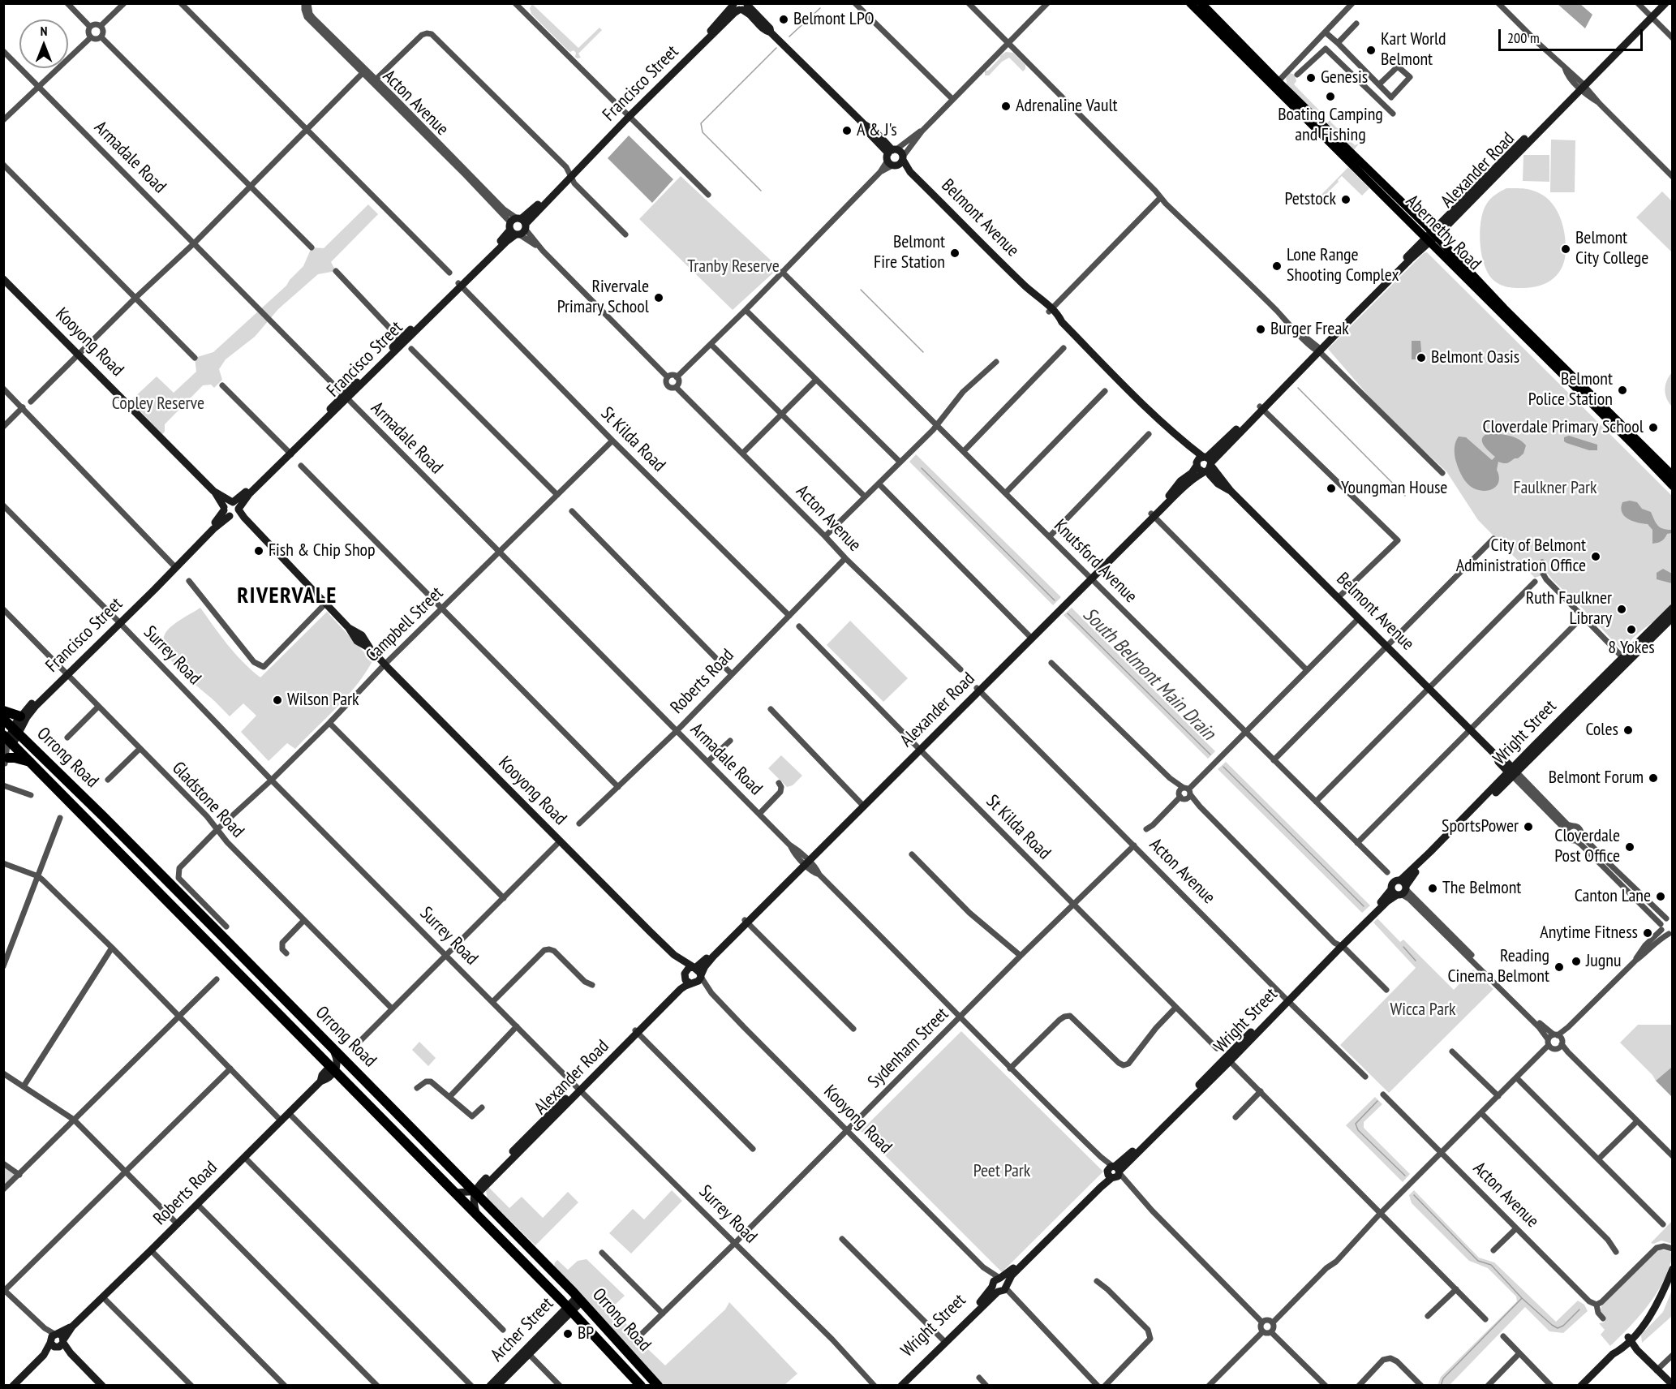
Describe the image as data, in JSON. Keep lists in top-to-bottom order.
{
  "streets": {
    "highway": ["Orrong Road"],
    "main road": ["Abernethy Road"],
    "street": [
      "Francisco Street",
      "Acton Avenue",
      "Armadale Road",
      "Alexander Road",
      "Belmont Avenue",
      "Kooyong Road",
      "St Kilda Road",
      "Knutsford Avenue",
      "Campbell Street",
      "Surrey Road",
      "Roberts Road",
      "Wright Street",
      "Gladstone Road",
      "Sydenham Street",
      "Archer Street"
    ]
  },
  "crossings": [
    ["Francisco Street", "Acton Avenue"],
    ["Francisco Street", "Armadale Road"],
    ["Francisco Street", "Belmont Avenue"],
    ["Francisco Street", "Kooyong Road"],
    ["Francisco Street", "St Kilda Road"],
    ["Francisco Street", "Surrey Road"],
    ["Francisco Street", "Orrong Road"],
    ["Francisco Street", "Gladstone Road"],
    ["Acton Avenue", "Alexander Road"],
    ["Acton Avenue", "Roberts Road"],
    ["Acton Avenue", "Wright Street"],
    ["Acton Avenue", "Sydenham Street"],
    ["Armadale Road", "Alexander Road"],
    ["Armadale Road", "Campbell Street"],
    ["Armadale Road", "Roberts Road"],
    ["Armadale Road", "Wright Street"],
    ["Armadale Road", "Sydenham Street"],
    ["Alexander Road", "Belmont Avenue"],
    ["Alexander Road", "Abernethy Road"],
    ["Alexander Road", "Kooyong Road"],
    ["Alexander Road", "St Kilda Road"],
    ["Alexander Road", "Knutsford Avenue"],
    ["Alexander Road", "Surrey Road"],
    ["Alexander Road", "Orrong Road"],
    ["Belmont Avenue", "Wright Street"],
    ["Kooyong Road", "Campbell Street"],
    ["Kooyong Road", "Wright Street"],
    ["Kooyong Road", "Sydenham Street"],
    ["St Kilda Road", "Campbell Street"],
    ["St Kilda Road", "Roberts Road"],
    ["St Kilda Road", "Sydenham Street"],
    ["Campbell Street", "Surrey Road"],
    ["Campbell Street", "Gladstone Road"],
    ["Surrey Road", "Sydenham Street"],
    ["Roberts Road", "Orrong Road"],
    ["Orrong Road", "Archer Street"]
  ],
  "districts": ["RIVERVALE"],
  "water": ["South Belmont Main Drain"],
  "parks": [
    "Tranby Reserve",
    "Copley Reserve",
    "Faulkner Park",
    "Wicca Park",
    "Peet Park"
  ],
  "places": [
    "Belmont LPO",
    "Kart World Belmont",
    "Genesis",
    "Boating Camping and Fishing",
    "Adrenaline Vault",
    "A & J's",
    "Petstock",
    "Belmont City College",
    "Belmont Fire Station",
    "Lone Range Shooting Complex",
    "Rivervale Primary School",
    "Burger Freak",
    "Belmont Oasis",
    "Belmont Police Station",
    "Cloverdale Primary School",
    "Youngman House",
    "Fish & Chip Shop",
    "City of Belmont Administration Office",
    "Ruth Faulkner Library",
    "8 Yokes",
    "Wilson Park",
    "Coles",
    "Belmont Forum",
    "SportsPower",
    "Cloverdale Post Office",
    "The Belmont",
    "Canton Lane",
    "Anytime Fitness",
    "Jugnu",
    "Reading Cinema Belmont",
    "BP"
  ],
  "scale_bar": "200 m",
  "north": "top"
}
